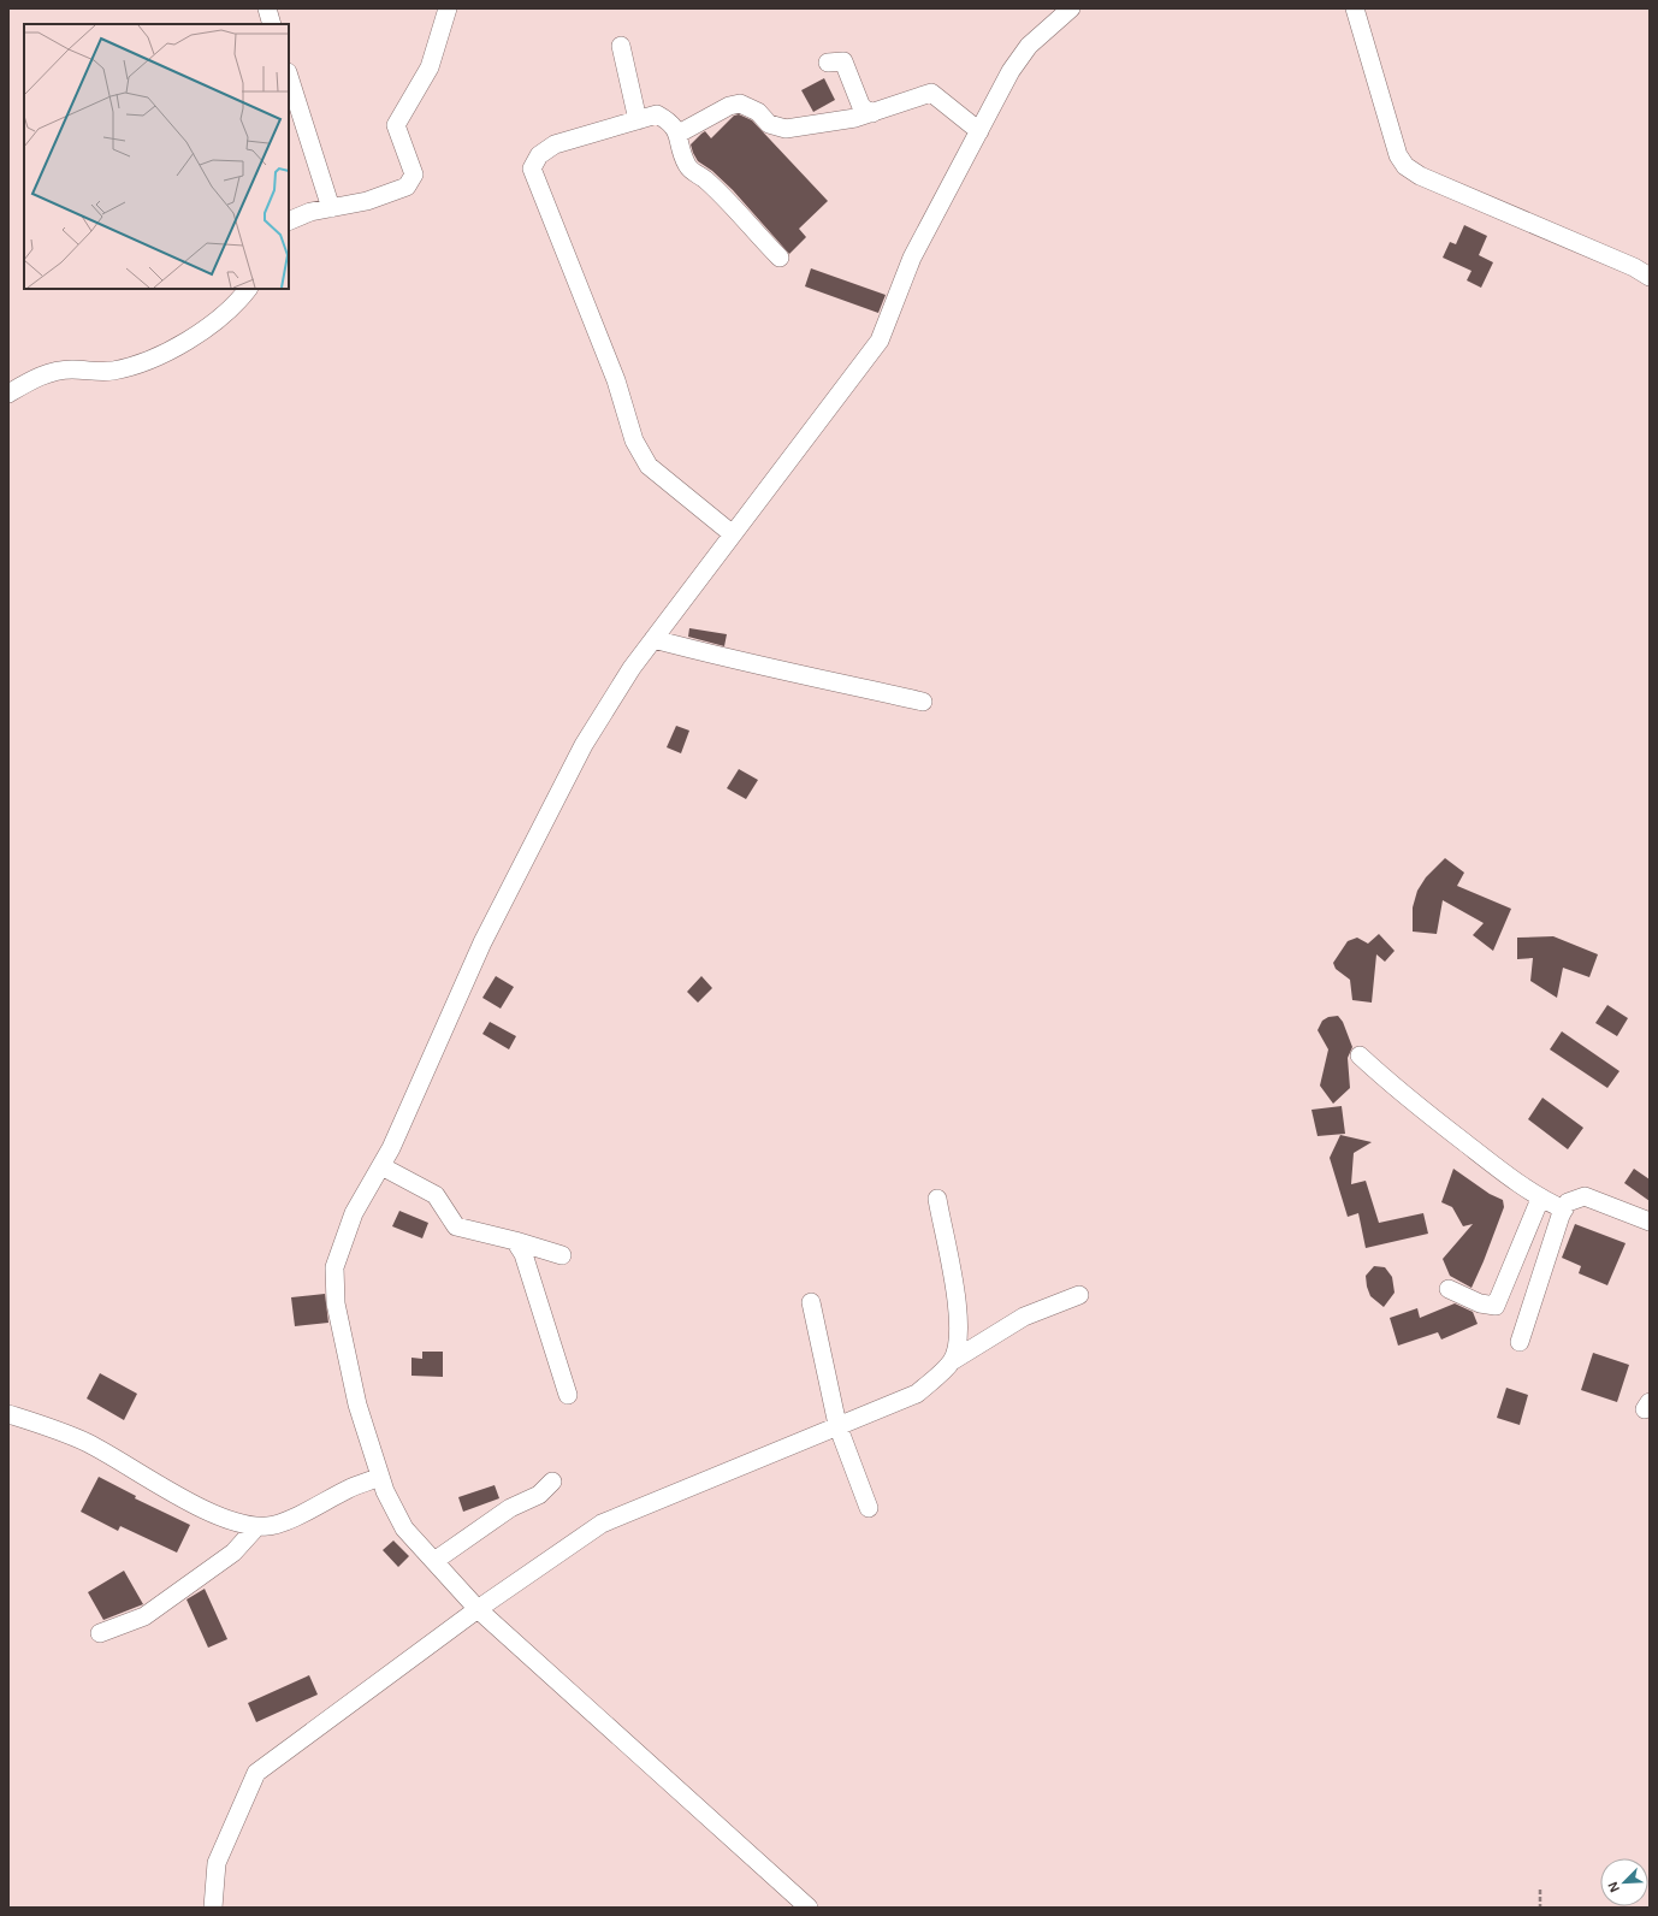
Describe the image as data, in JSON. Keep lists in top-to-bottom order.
{
  "north": "bottom left"
}
